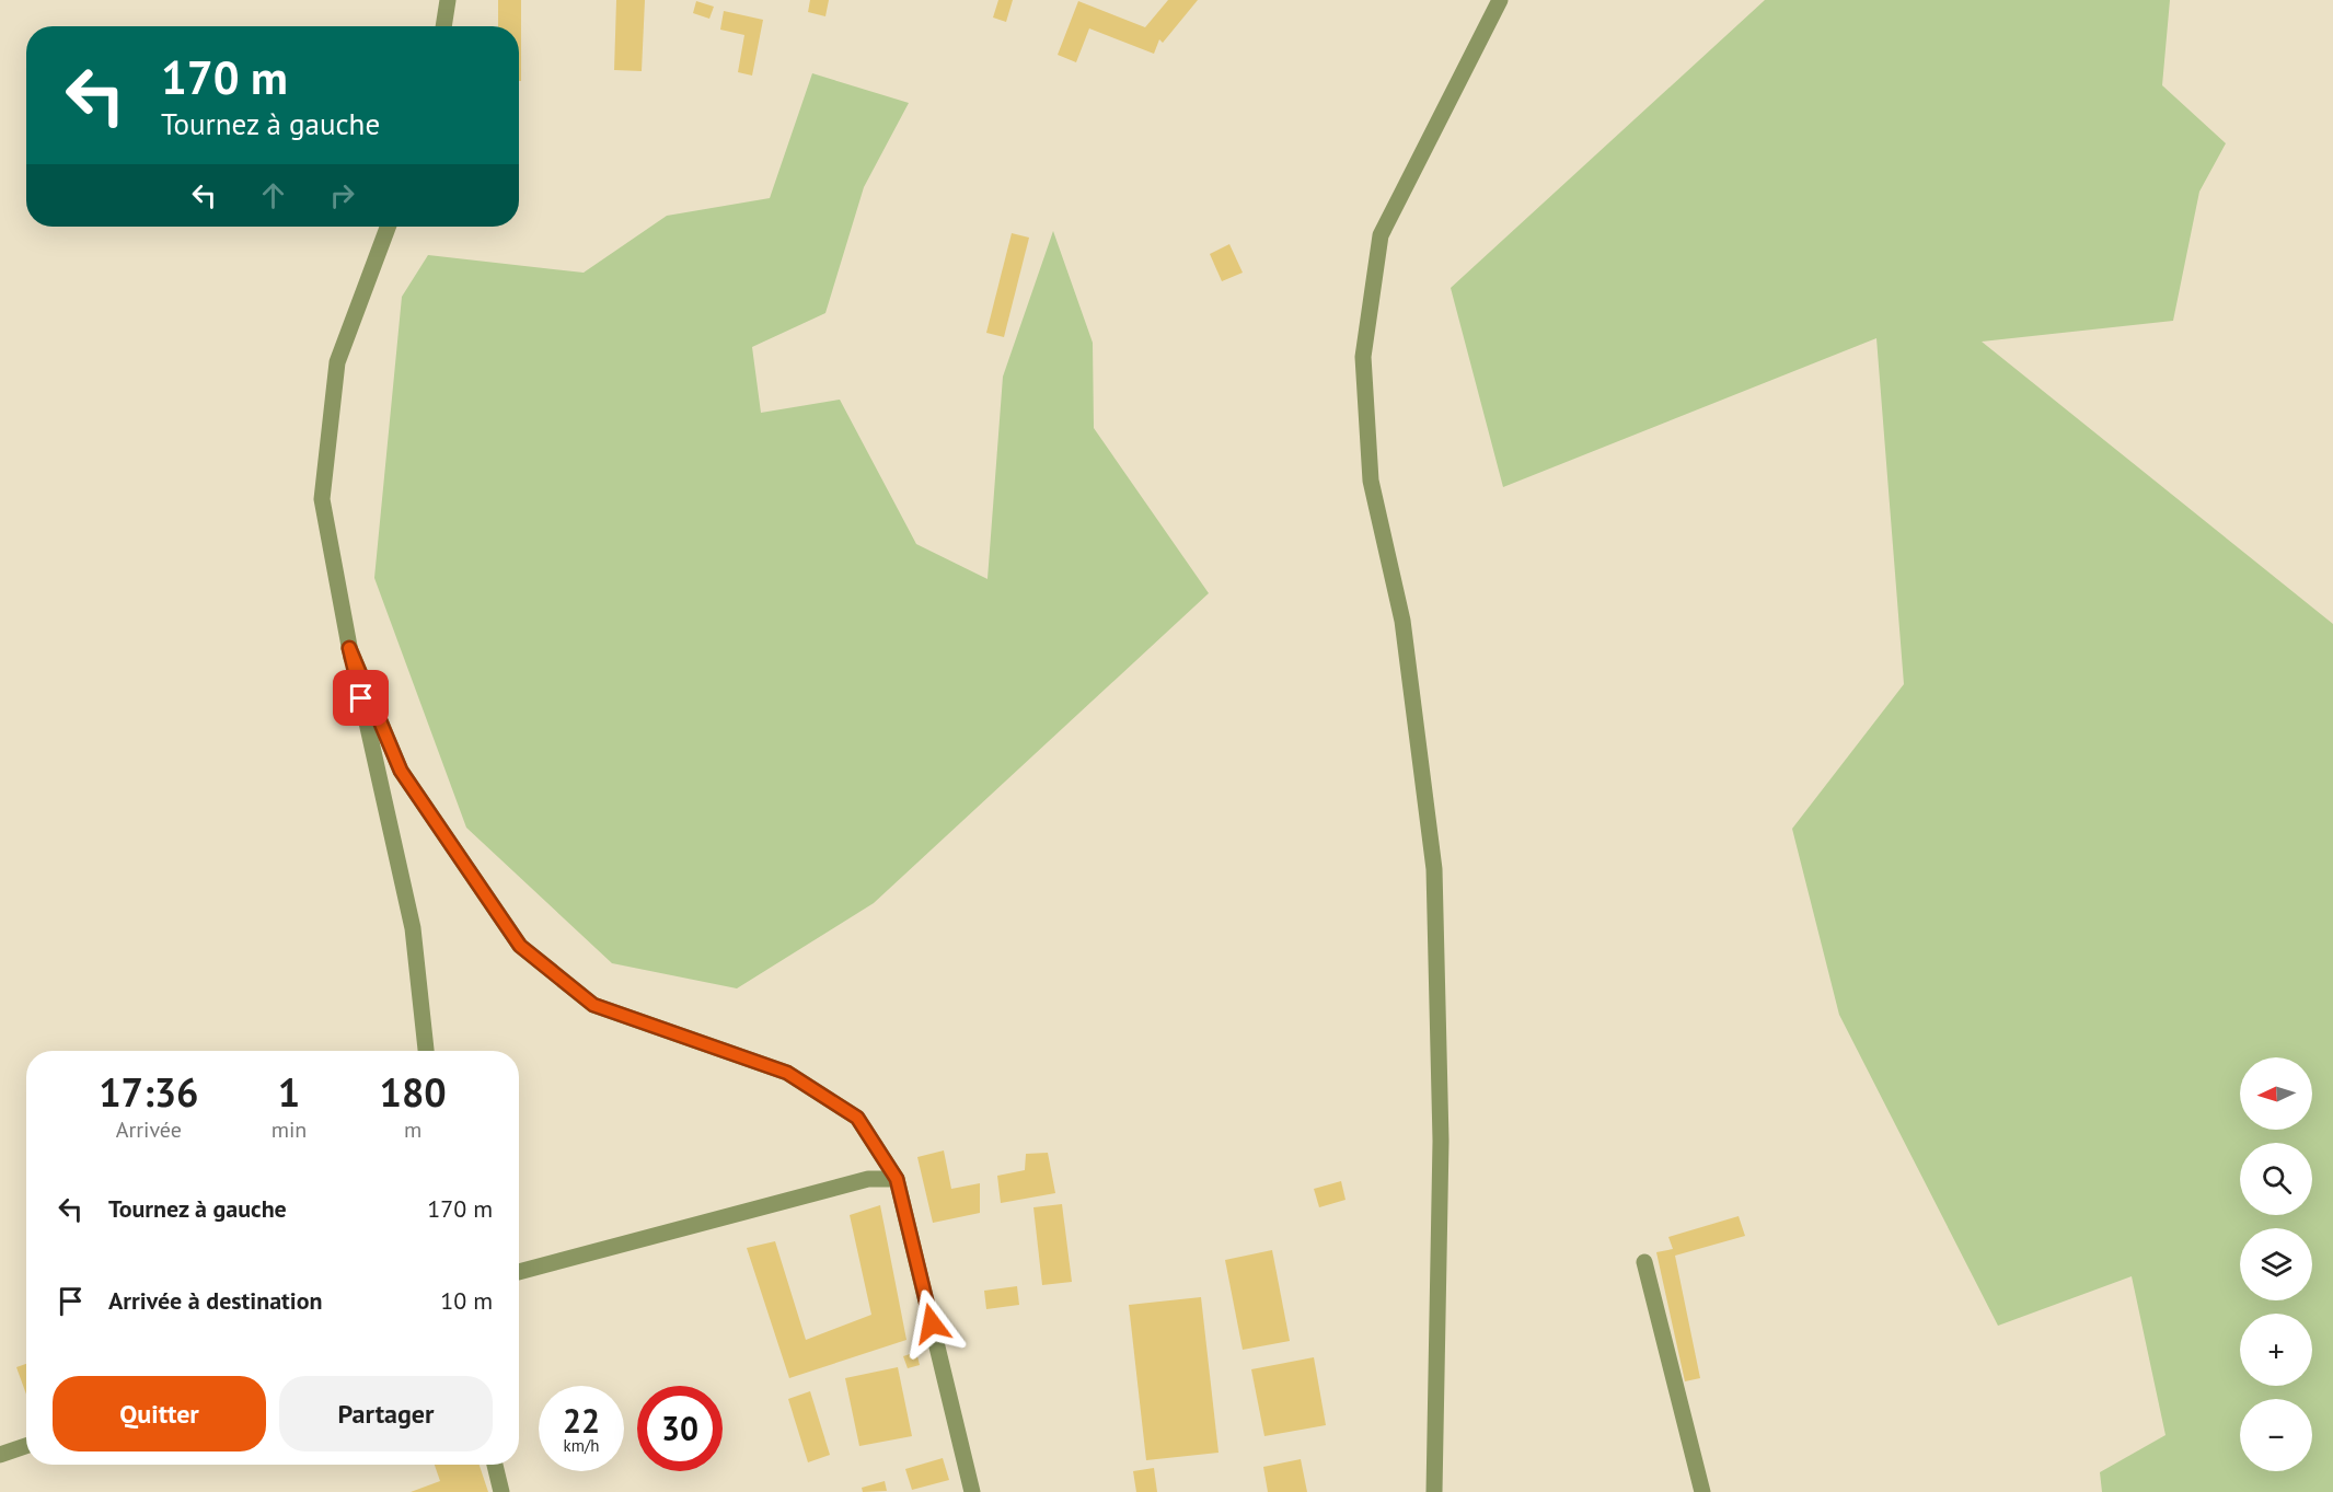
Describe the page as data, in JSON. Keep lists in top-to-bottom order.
{
  "north": "left",
  "page": {
    "turn": ["170 m", "Tournez à gauche"],
    "eta": [
      "17:36",
      "Arrivée",
      "1",
      "min",
      "180",
      "m"
    ],
    "map_buttons": ["+", "−"],
    "list": [
      {
        "name": "Tournez à gauche",
        "value": "170 m"
      },
      {
        "name": "Arrivée à destination",
        "value": "10 m"
      }
    ],
    "buttons": ["Quitter", "Partager"],
    "speed": "22 km/h",
    "limit": "30"
  }
}
